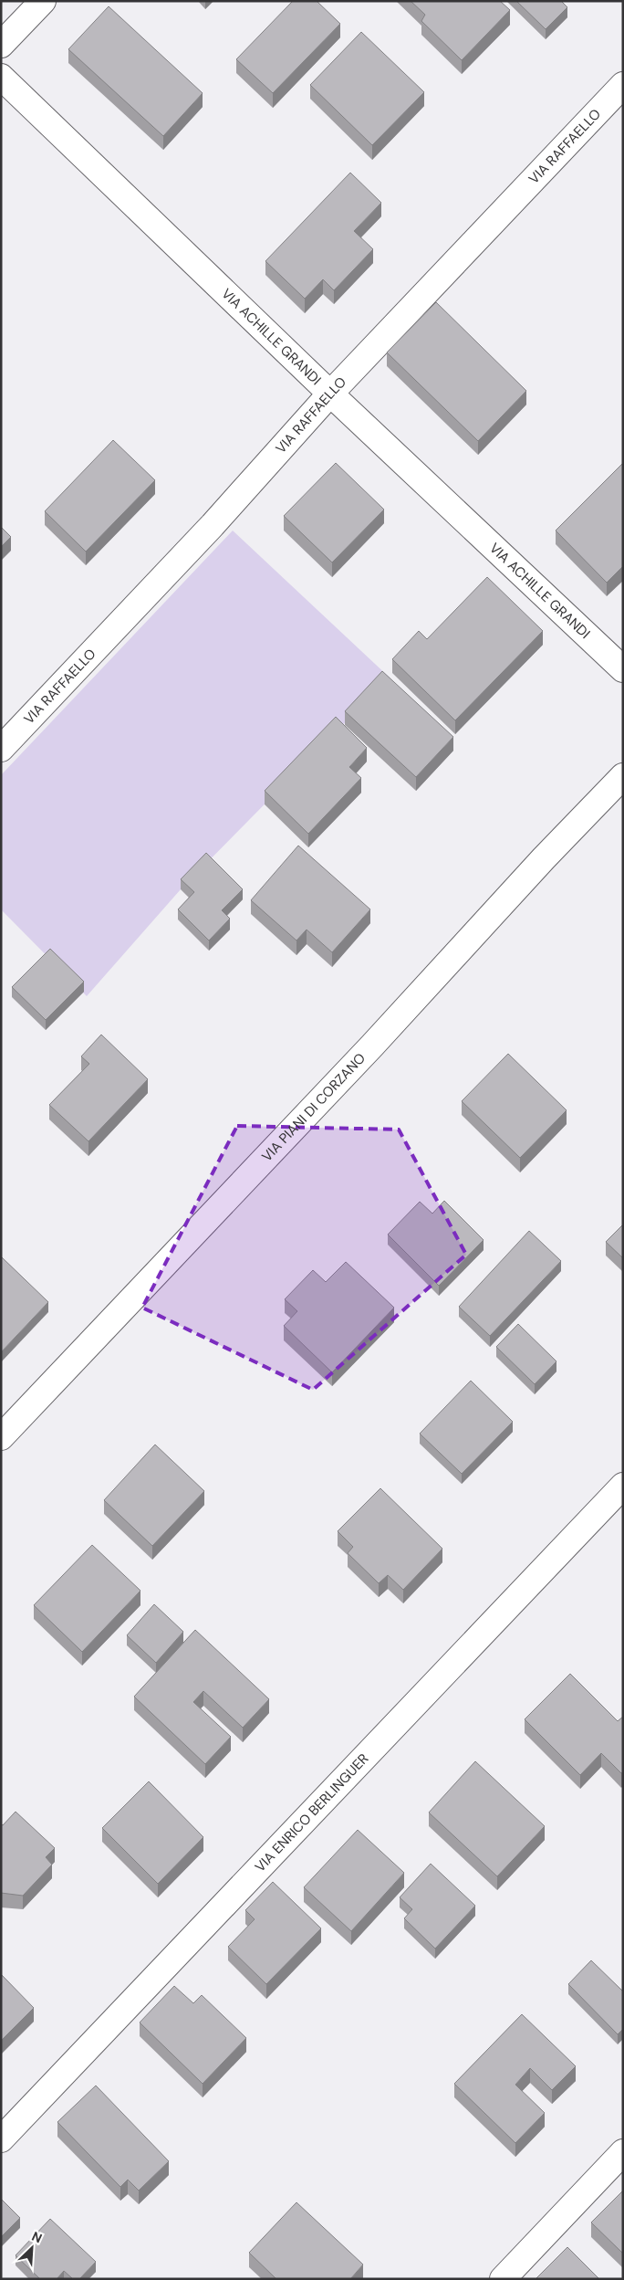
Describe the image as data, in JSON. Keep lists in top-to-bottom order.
{
  "streets": {
    "street": [
      "VIA RAFFAELLO",
      "VIA ACHILLE GRANDI",
      "VIA PIANI DI CORZANO",
      "VIA ENRICO BERLINGUER"
    ]
  },
  "crossings": [
    ["VIA RAFFAELLO", "VIA ACHILLE GRANDI"]
  ],
  "north": "top right"
}
